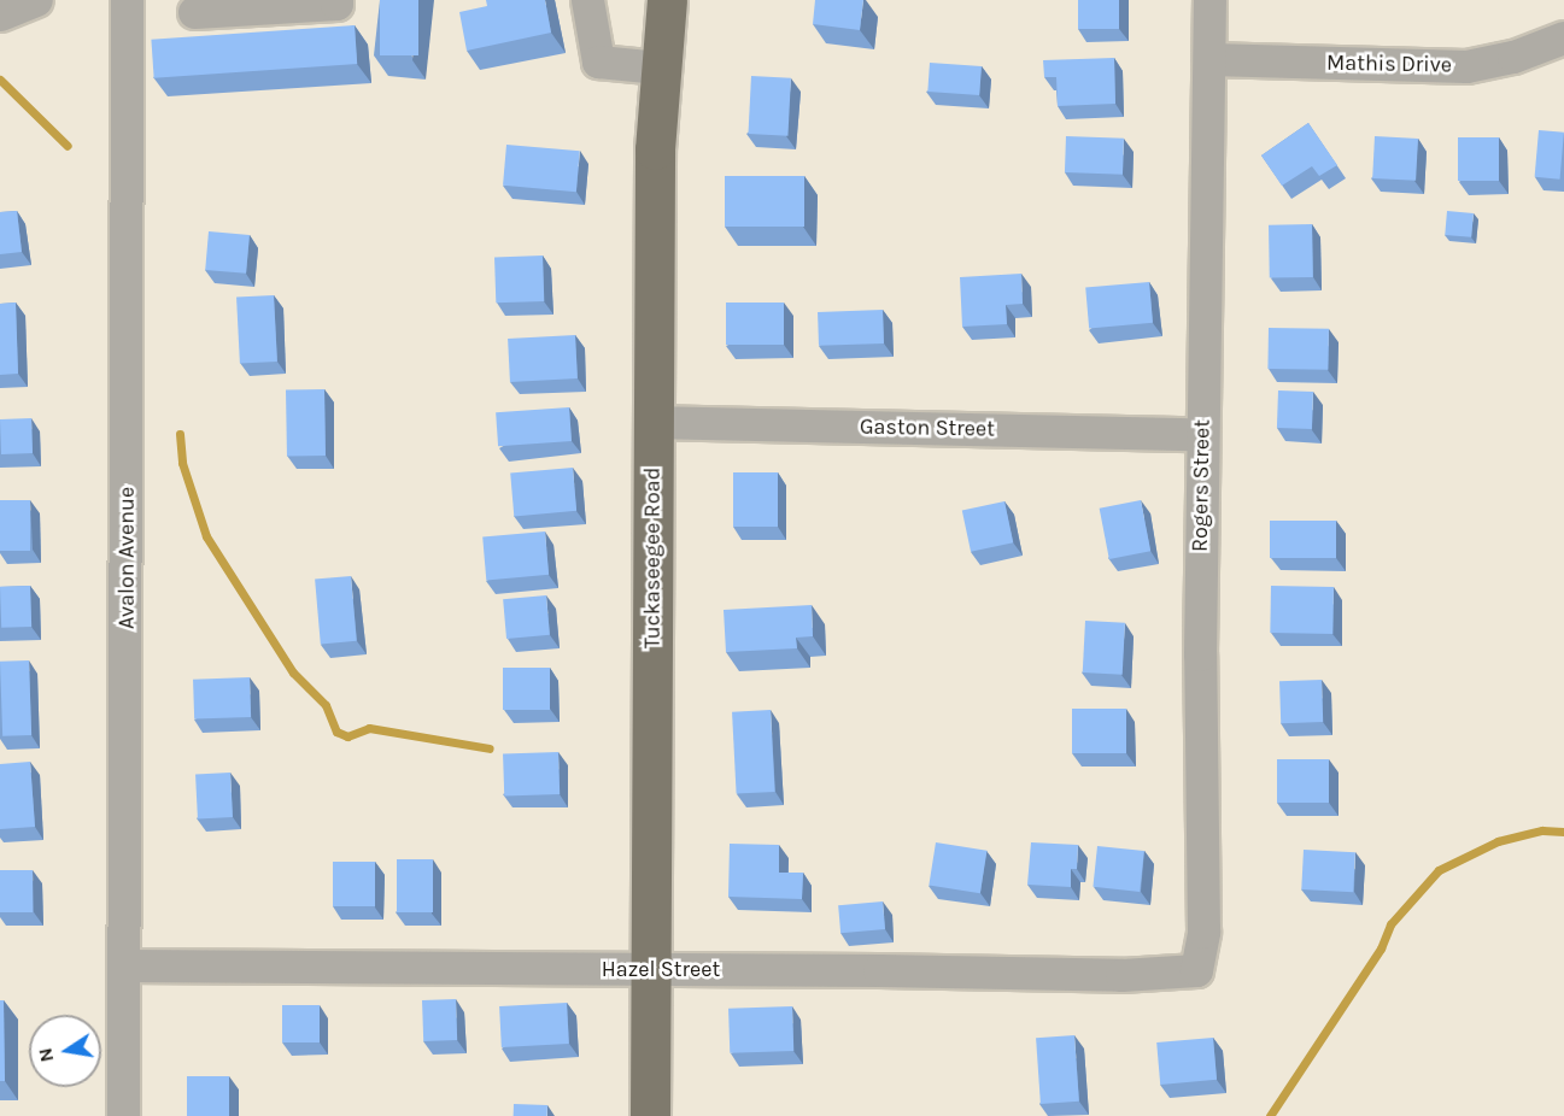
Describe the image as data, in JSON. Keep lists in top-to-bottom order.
{
  "streets": {
    "main road": ["Tuckaseegee Road"],
    "street": [
      "Mathis Drive",
      "Gaston Street",
      "Rogers Street",
      "Avalon Avenue",
      "Hazel Street"
    ]
  },
  "crossings": [
    ["Mathis Drive", "Rogers Street"],
    ["Gaston Street", "Rogers Street"],
    ["Gaston Street", "Tuckaseegee Road"],
    ["Rogers Street", "Hazel Street"],
    ["Avalon Avenue", "Hazel Street"],
    ["Tuckaseegee Road", "Hazel Street"]
  ],
  "north": "left"
}
